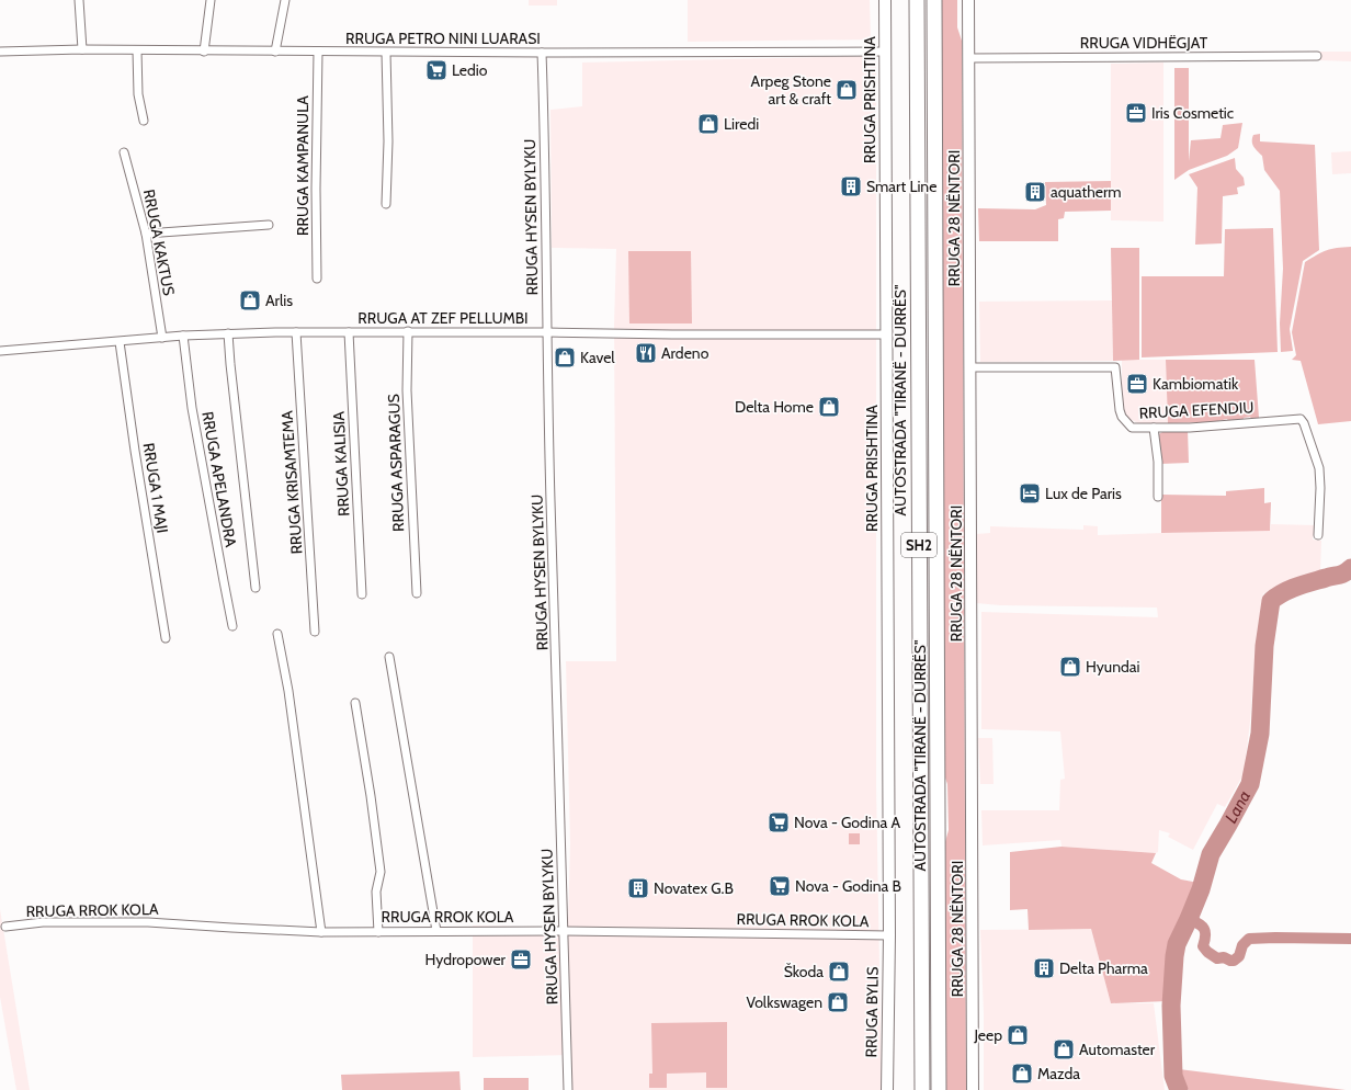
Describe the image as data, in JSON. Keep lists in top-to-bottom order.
{
  "streets": {
    "highway": ["AUTOSTRADA \"TIRANË - DURRËS\"", "SH2"],
    "main road": ["RRUGA PRISHTINA", "RRUGA 28 NËNTORI", "RRUGA BYLIS"],
    "street": [
      "RRUGA PETRO NINI LUARASI",
      "RRUGA VIDHËGJAT",
      "RRUGA KAMPANULA",
      "RRUGA HYSEN BYLYKU",
      "RRUGA KAKTUS",
      "RRUGA AT ZEF PELLUMBI",
      "RRUGA EFENDIU",
      "RRUGA ASPARAGUS",
      "RRUGA KALISIA",
      "RRUGA APELANDRA",
      "RRUGA KRISAMTEMA",
      "RRUGA 1 MAJI",
      "RRUGA RROK KOLA"
    ]
  },
  "crossings": [
    ["RRUGA PETRO NINI LUARASI", "RRUGA PRISHTINA"],
    ["RRUGA PETRO NINI LUARASI", "RRUGA KAMPANULA"],
    ["RRUGA PETRO NINI LUARASI", "RRUGA HYSEN BYLYKU"],
    ["RRUGA VIDHËGJAT", "RRUGA 28 NËNTORI"],
    ["RRUGA PRISHTINA", "RRUGA AT ZEF PELLUMBI"],
    ["RRUGA PRISHTINA", "RRUGA RROK KOLA"],
    ["RRUGA PRISHTINA", "RRUGA BYLIS"],
    ["RRUGA HYSEN BYLYKU", "RRUGA AT ZEF PELLUMBI"],
    ["RRUGA HYSEN BYLYKU", "RRUGA RROK KOLA"],
    ["RRUGA 28 NËNTORI", "RRUGA EFENDIU"],
    ["RRUGA KAKTUS", "RRUGA AT ZEF PELLUMBI"],
    ["RRUGA AT ZEF PELLUMBI", "RRUGA ASPARAGUS"],
    ["RRUGA AT ZEF PELLUMBI", "RRUGA KALISIA"],
    ["RRUGA AT ZEF PELLUMBI", "RRUGA APELANDRA"],
    ["RRUGA AT ZEF PELLUMBI", "RRUGA KRISAMTEMA"],
    ["RRUGA AT ZEF PELLUMBI", "RRUGA 1 MAJI"],
    ["RRUGA RROK KOLA", "RRUGA BYLIS"]
  ],
  "water": ["Lana"],
  "places": {
    "supermarket": ["Ledio", "Nova - Godina A", "Nova - Godina B"],
    "shop": [
      "Arpeg Stone art & craft",
      "Liredi",
      "Arlis",
      "Kavel",
      "Delta Home",
      "Hyundai",
      "Škoda",
      "Volkswagen",
      "Jeep",
      "Automaster",
      "Mazda"
    ],
    "office": ["Iris Cosmetic", "Kambiomatik", "Hydropower"],
    "building": [
      "Smart Line",
      "aquatherm",
      "Novatex G.B",
      "Delta Pharma"
    ],
    "restaurant": ["Ardeno"],
    "hotel": ["Lux de Paris"]
  }
}
